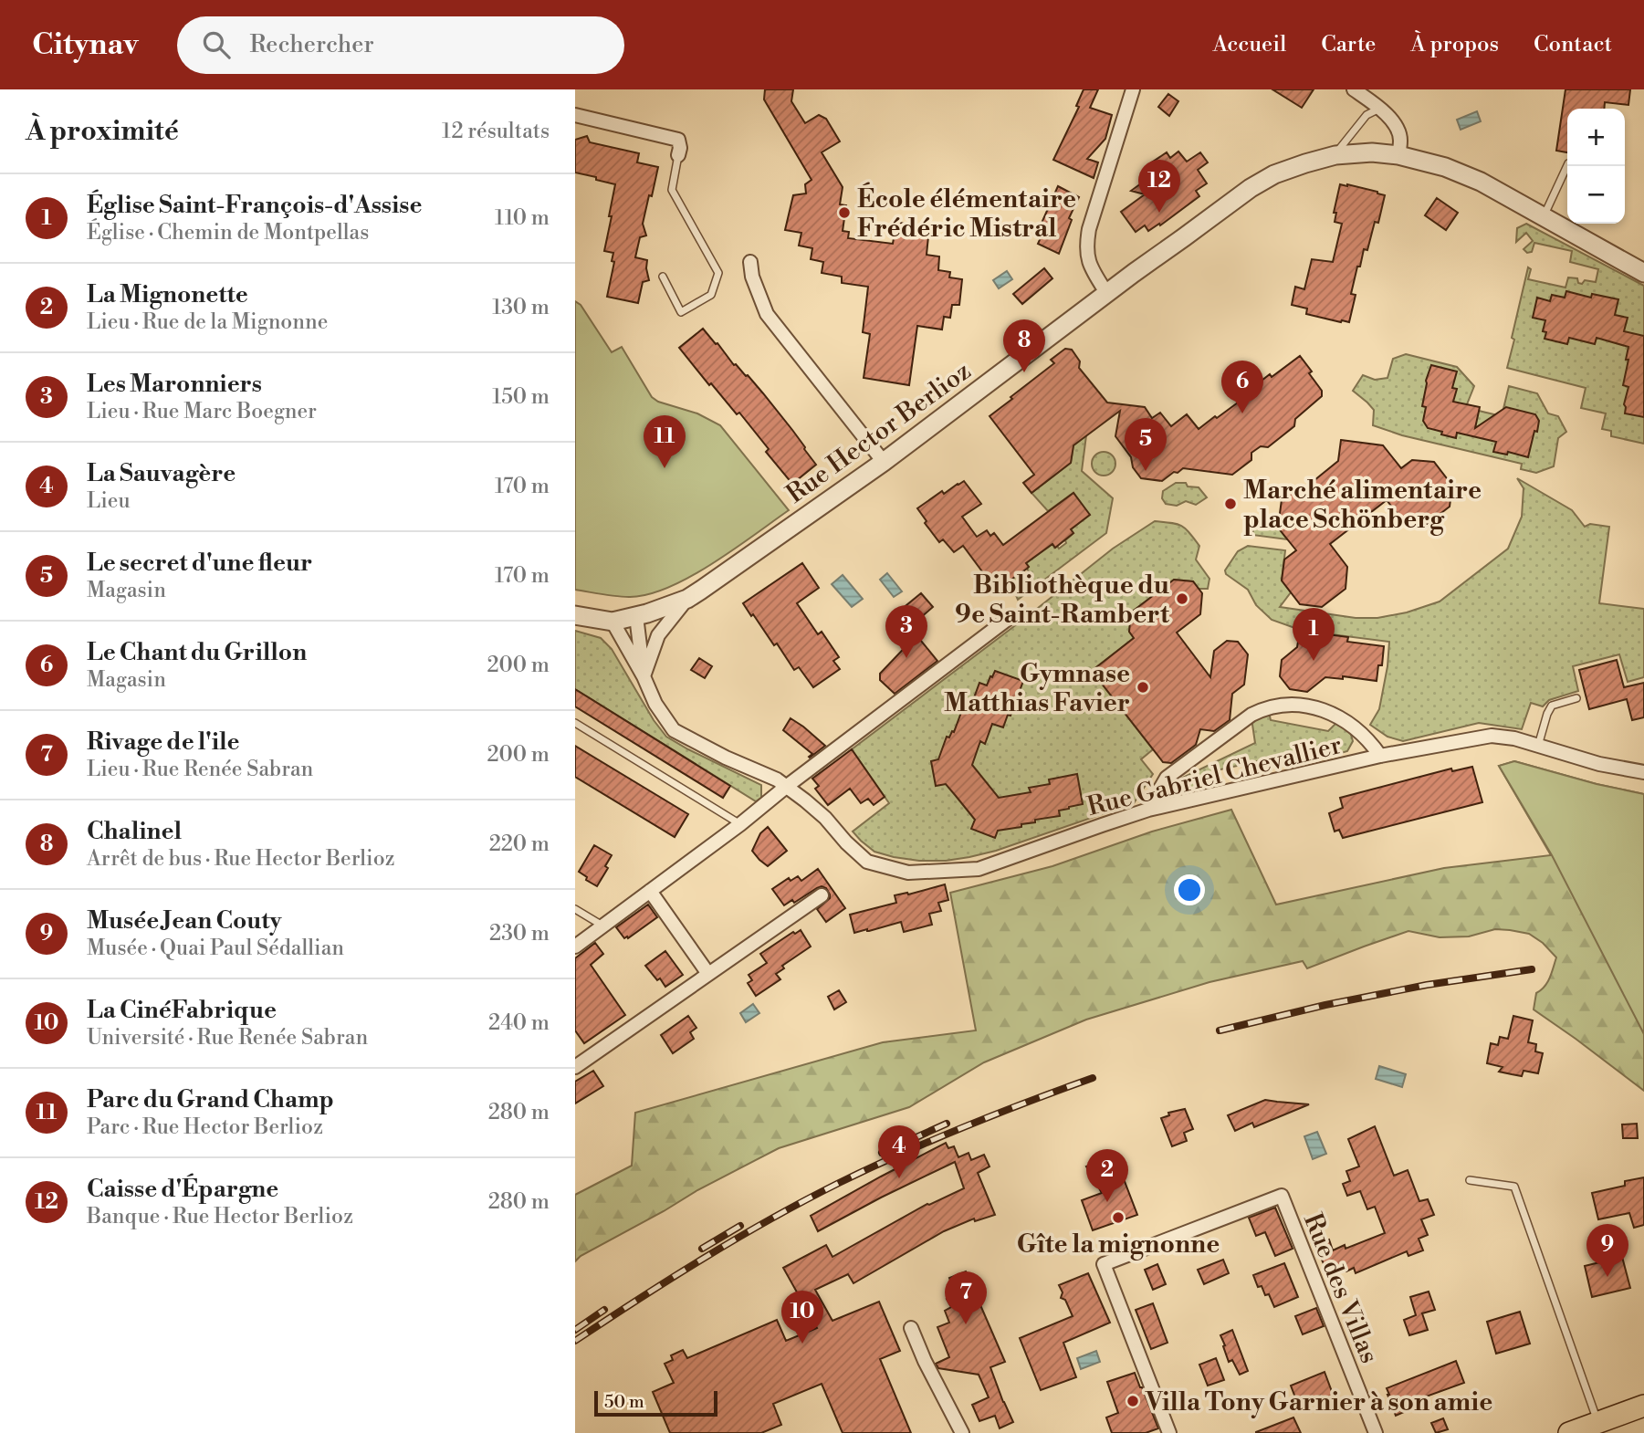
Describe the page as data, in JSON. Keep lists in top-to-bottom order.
{
  "streets": {
    "street": ["Rue Hector Berlioz", "Rue Gabriel Chevallier", "Rue des Villas"]
  },
  "crossings": [
    ["Rue Hector Berlioz", "Rue Gabriel Chevallier"]
  ],
  "places": [
    "École élémentaire Frédéric Mistral",
    "Marché alimentaire place Schönberg",
    "Bibliothèque du 9e Saint-Rambert",
    "Gymnase Matthias Favier",
    "Gîte la mignonne",
    "Villa Tony Garnier à son amie"
  ],
  "scale_bar": "50 m",
  "page": {
    "header": "Citynav",
    "search": "Rechercher",
    "nav": [
      "Accueil",
      "Carte",
      "À propos",
      "Contact"
    ],
    "heading": ["À proximité", "12 résultats"],
    "map_buttons": ["+", "−"],
    "pins": [
      "12",
      "8",
      "6",
      "11",
      "5",
      "3",
      "1",
      "4",
      "2",
      "9",
      "7",
      "10"
    ],
    "list": [
      {
        "mark": "1",
        "name": "Église Saint-François-d'Assise",
        "note": "Église · Chemin de Montpellas",
        "value": "110 m"
      },
      {
        "mark": "2",
        "name": "La Mignonette",
        "note": "Lieu · Rue de la Mignonne",
        "value": "130 m"
      },
      {
        "mark": "3",
        "name": "Les Maronniers",
        "note": "Lieu · Rue Marc Boegner",
        "value": "150 m"
      },
      {
        "mark": "4",
        "name": "La Sauvagère",
        "note": "Lieu",
        "value": "170 m"
      },
      {
        "mark": "5",
        "name": "Le secret d'une fleur",
        "note": "Magasin",
        "value": "170 m"
      },
      {
        "mark": "6",
        "name": "Le Chant du Grillon",
        "note": "Magasin",
        "value": "200 m"
      },
      {
        "mark": "7",
        "name": "Rivage de l'ile",
        "note": "Lieu · Rue Renée Sabran",
        "value": "200 m"
      },
      {
        "mark": "8",
        "name": "Chalinel",
        "note": "Arrêt de bus · Rue Hector Berlioz",
        "value": "220 m"
      },
      {
        "mark": "9",
        "name": "Musée Jean Couty",
        "note": "Musée · Quai Paul Sédallian",
        "value": "230 m"
      },
      {
        "mark": "10",
        "name": "La CinéFabrique",
        "note": "Université · Rue Renée Sabran",
        "value": "240 m"
      },
      {
        "mark": "11",
        "name": "Parc du Grand Champ",
        "note": "Parc · Rue Hector Berlioz",
        "value": "280 m"
      },
      {
        "mark": "12",
        "name": "Caisse d'Épargne",
        "note": "Banque · Rue Hector Berlioz",
        "value": "280 m"
      }
    ],
    "scale": "50 m"
  }
}
